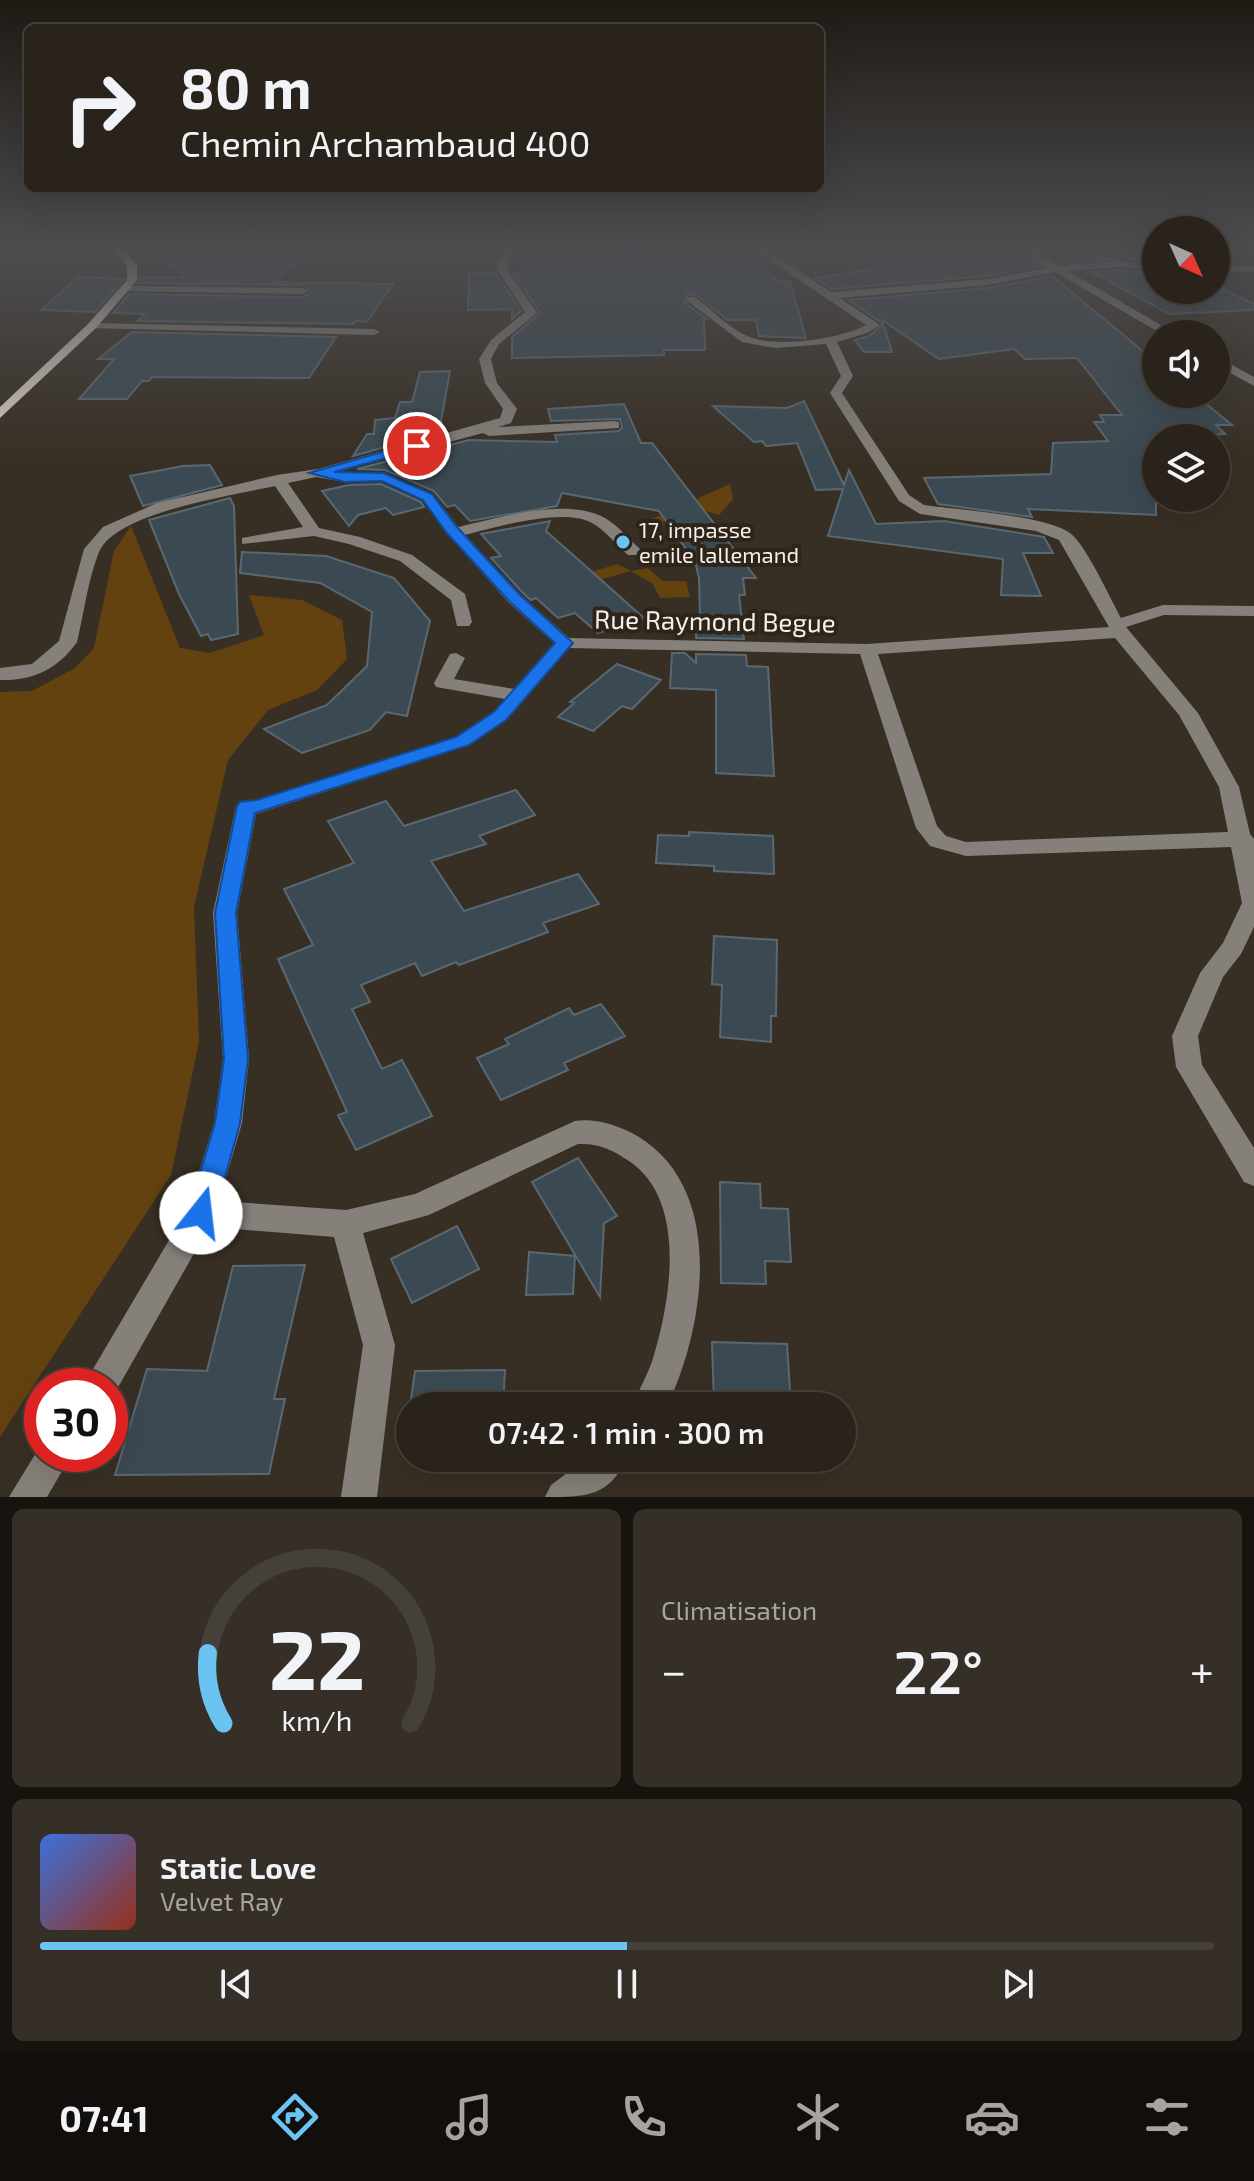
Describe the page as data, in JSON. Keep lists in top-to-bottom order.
{
  "streets": {
    "street": ["Rue Raymond Begue"]
  },
  "places": ["17, impasse emile lallemand"],
  "north": "bottom right",
  "page": {
    "turn": ["80 m", "Chemin Archambaud 400"],
    "limit": "30",
    "trip": "07:42 · 1 min · 300 m",
    "tile": "Climatisation",
    "heat": ["−", "22°", "+"],
    "song": ["Static Love", "Velvet Ray"],
    "tabs": "07:41",
    "gauge": ["22", "km/h"]
  }
}
